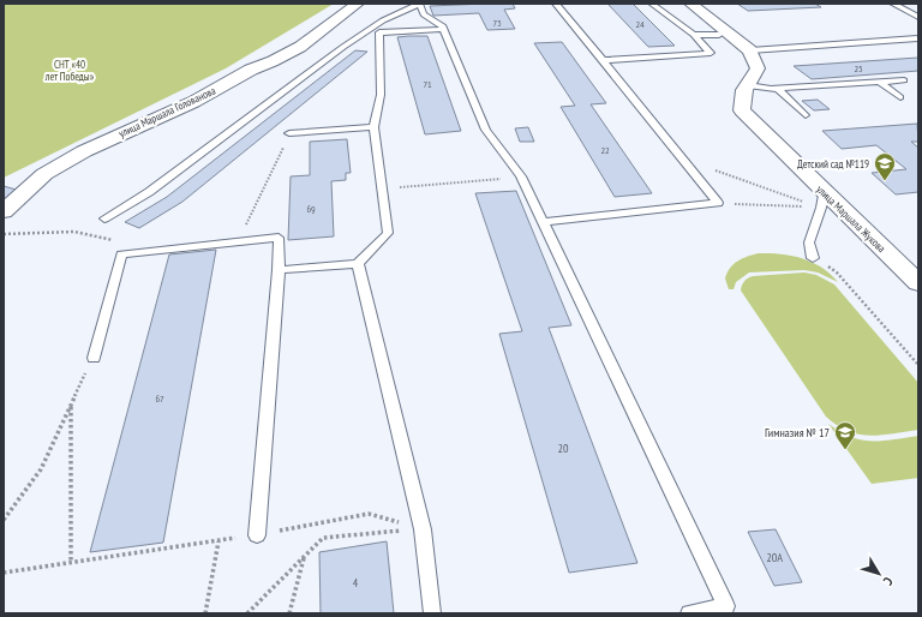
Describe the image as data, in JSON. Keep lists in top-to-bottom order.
{
  "streets": {
    "street": ["улица Маршала Голованова", "улица Маршала Жукова"]
  },
  "parks": ["СНТ «40 лет Победы»"],
  "places": {
    "school or university": ["Детский сад №119", "Гимназия № 17"]
  },
  "house_numbers": [
    "73",
    "24",
    "25",
    "71",
    "22",
    "69",
    "67",
    "20",
    "20А",
    "4"
  ],
  "north": "bottom right"
}
